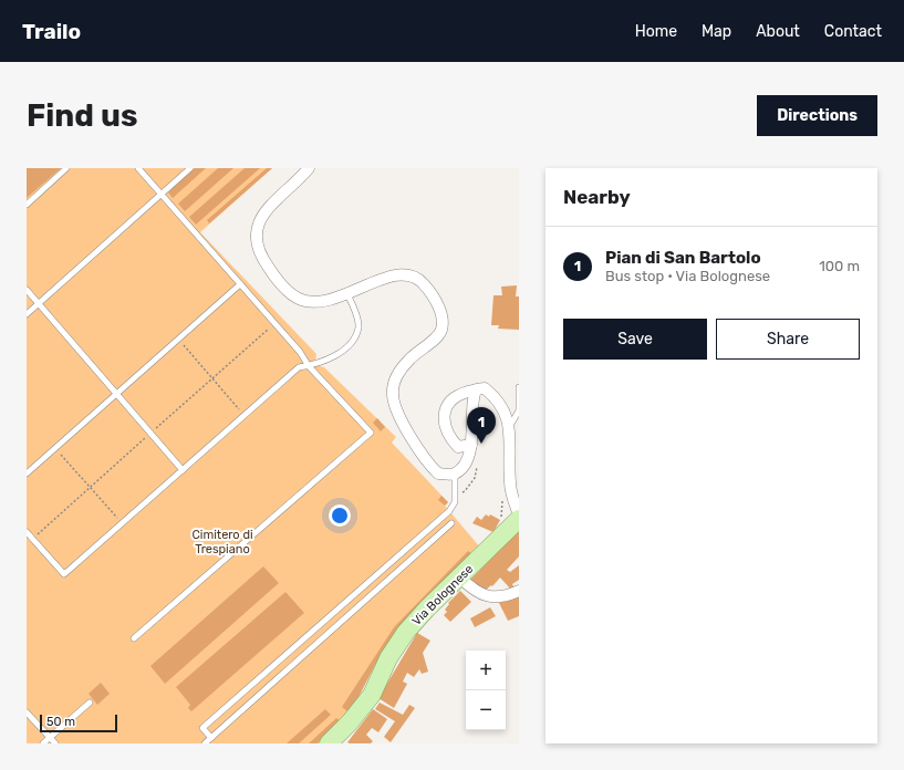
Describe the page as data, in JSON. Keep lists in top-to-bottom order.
{
  "streets": {
    "main road": ["Via Bolognese"]
  },
  "parks": ["Cimitero di Trespiano"],
  "scale_bar": "50 m",
  "page": {
    "header": "Trailo",
    "nav": [
      "Home",
      "Map",
      "About",
      "Contact"
    ],
    "buttons": [
      "Directions",
      ["Save", "Share"]
    ],
    "title": "Find us",
    "heading": "Nearby",
    "list": [
      {
        "mark": "1",
        "name": "Pian di San Bartolo",
        "note": "Bus stop · Via Bolognese",
        "value": "100 m"
      }
    ],
    "pins": "1",
    "map_buttons": ["+", "−"],
    "scale": "50 m"
  }
}
